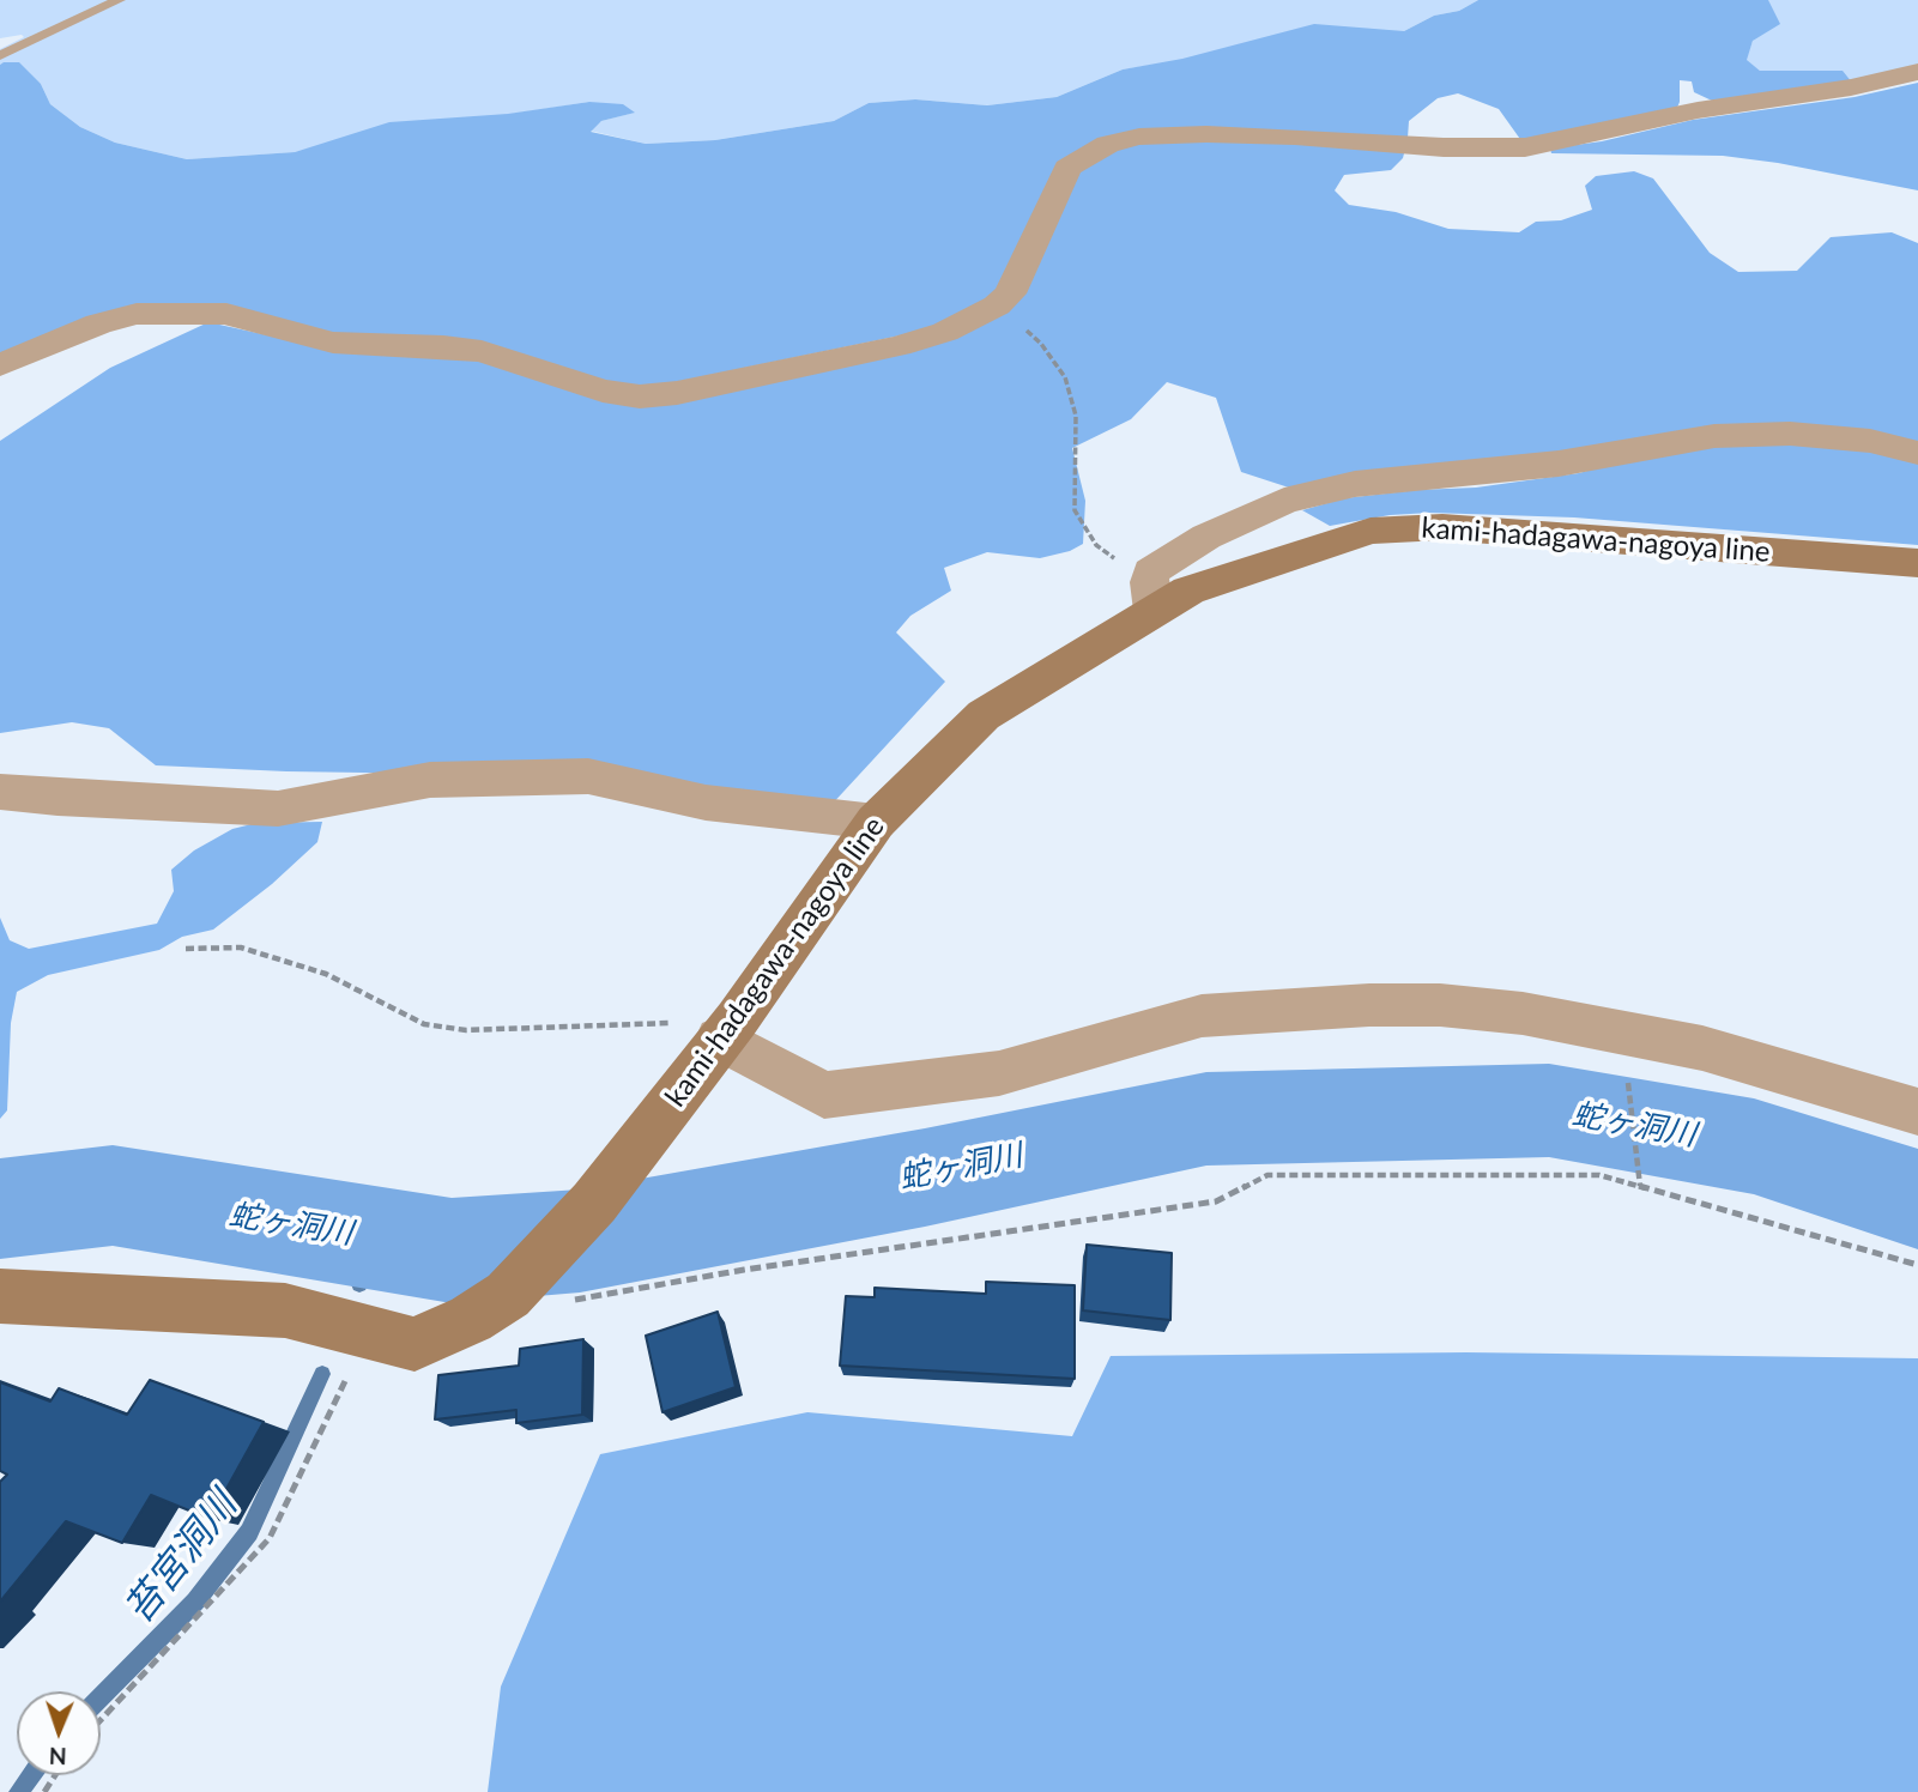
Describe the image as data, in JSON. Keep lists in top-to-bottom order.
{
  "streets": {
    "main road": ["kami-hadagawa-nagoya line"]
  },
  "water": ["蛇ヶ洞川", "苔宮洞川"],
  "north": "bottom"
}
